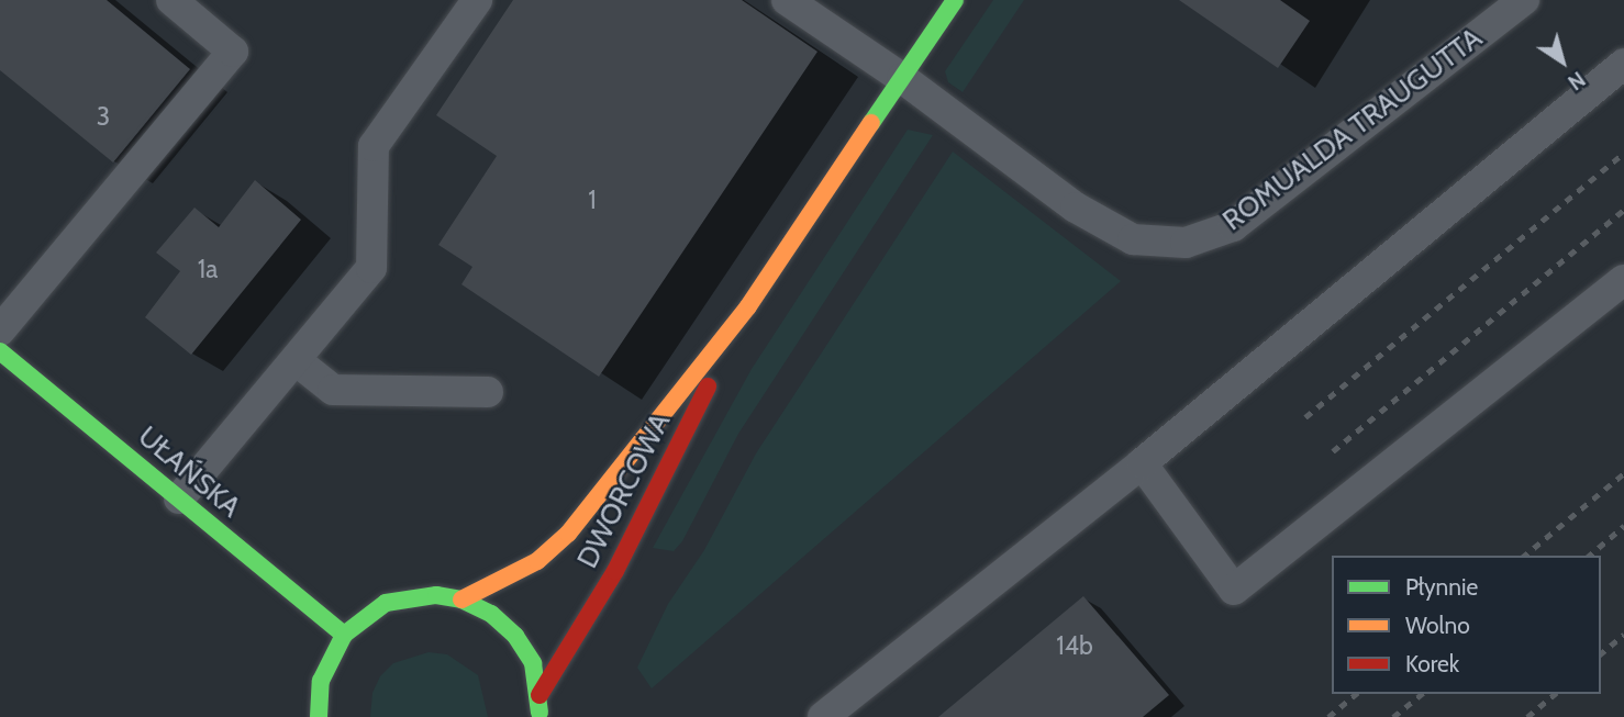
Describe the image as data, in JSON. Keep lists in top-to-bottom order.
{
  "streets": {
    "street": ["UŁAŃSKA", "DWORCOWA"],
    "lane": ["ROMUALDA TRAUGUTTA"]
  },
  "crossings": [
    ["ROMUALDA TRAUGUTTA", "DWORCOWA"]
  ],
  "house_numbers": [
    "3",
    "1",
    "1a",
    "14b"
  ],
  "legend": ["Płynnie", "Wolno", "Korek"],
  "north": "bottom right"
}
